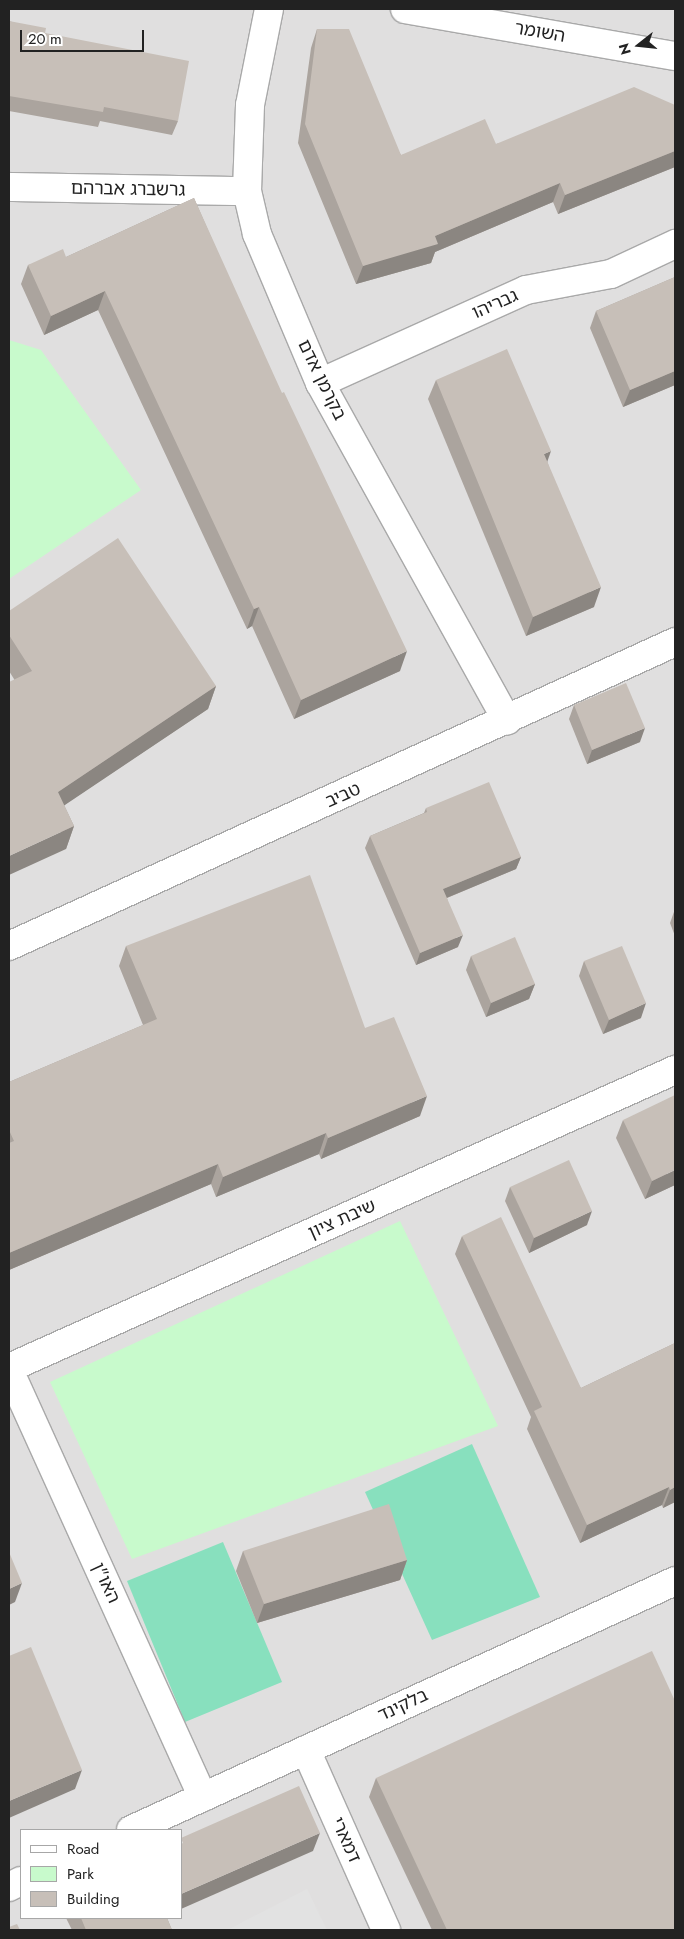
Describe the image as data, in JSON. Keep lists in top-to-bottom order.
{
  "streets": {
    "street": [
      "השומר",
      "גרשברג אברהם",
      "גבריהו",
      "בקרמן אדם",
      "טביב",
      "שיבת ציון",
      "האו\"ן",
      "בלקינד",
      "דמארי"
    ]
  },
  "crossings": [
    ["גרשברג אברהם", "בקרמן אדם"],
    ["גבריהו", "בקרמן אדם"],
    ["בקרמן אדם", "טביב"],
    ["שיבת ציון", "האו\"ן"],
    ["האו\"ן", "בלקינד"],
    ["בלקינד", "דמארי"]
  ],
  "legend": ["Road", "Park", "Building"],
  "scale_bar": "20 m",
  "north": "left"
}
